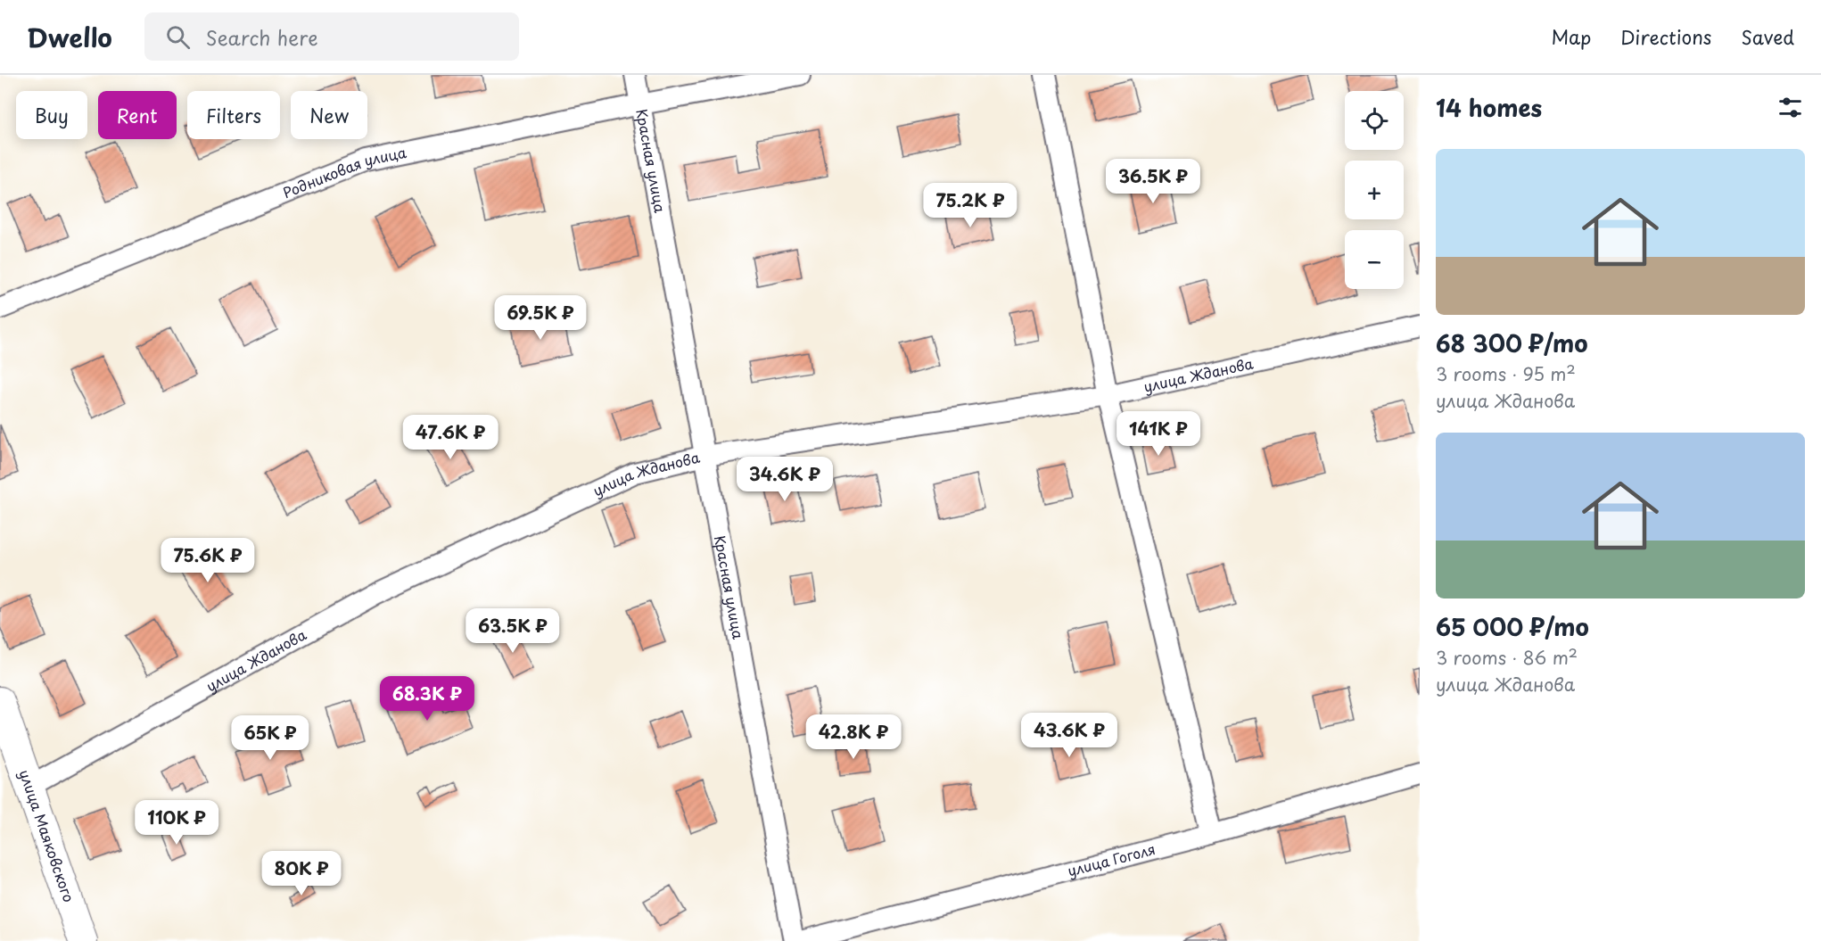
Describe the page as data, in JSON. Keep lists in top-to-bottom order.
{
  "streets": {
    "street": [
      "Красная улица",
      "Родниковая улица",
      "улица Жданова",
      "улица Маяковского",
      "улица Гоголя"
    ]
  },
  "crossings": [
    ["Красная улица", "Родниковая улица"],
    ["Красная улица", "улица Жданова"],
    ["улица Жданова", "улица Маяковского"]
  ],
  "page": {
    "header": "Dwello",
    "search": "Search here",
    "nav": ["Map", "Directions", "Saved"],
    "heading": "14 homes",
    "map_buttons": ["+", "−"],
    "chip": [
      "Buy",
      "Rent",
      "Filters",
      "New"
    ],
    "list": [
      {
        "name": "68 300 ₽/mo",
        "note": "3 rooms · 95 m² · улица Жданова"
      },
      {
        "name": "65 000 ₽/mo",
        "note": "3 rooms · 86 m² · улица Жданова"
      }
    ],
    "price": [
      "36.5K ₽",
      "75.2K ₽",
      "69.5K ₽",
      "141K ₽",
      "47.6K ₽",
      "34.6K ₽",
      "75.6K ₽",
      "63.5K ₽",
      "68.3K ₽",
      "43.6K ₽",
      "42.8K ₽",
      "65K ₽",
      "110K ₽",
      "80K ₽"
    ]
  }
}
